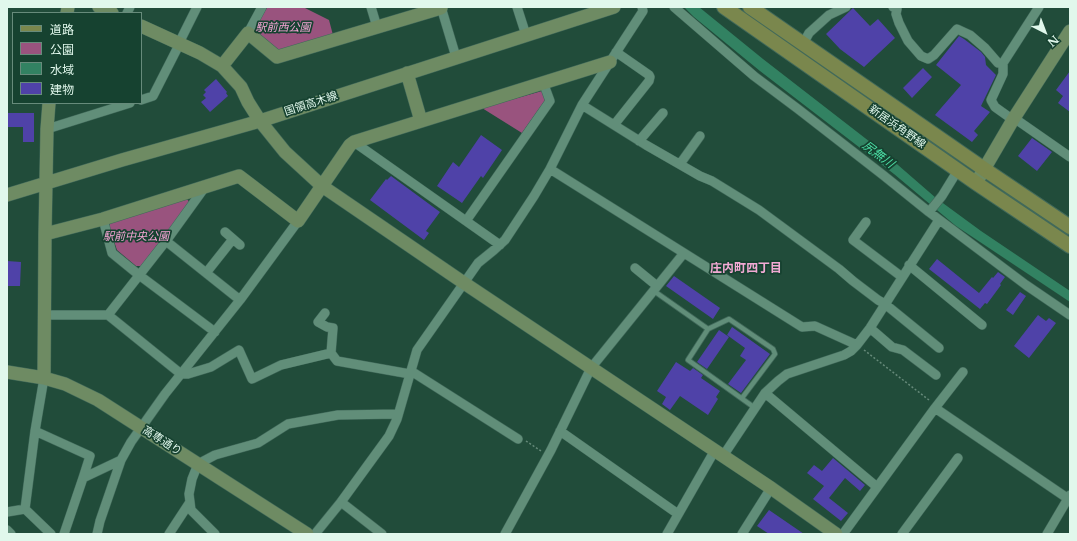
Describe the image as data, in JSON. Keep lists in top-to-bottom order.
{
  "streets": {
    "main road": ["新居浜角野線"],
    "street": ["国領高木線", "高専通り"]
  },
  "districts": ["庄内町四丁目"],
  "water": ["尻無川"],
  "parks": ["駅前西公園", "駅前中央公園"],
  "legend": [
    "道路",
    "公園",
    "水域",
    "建物"
  ],
  "north": "bottom right"
}
